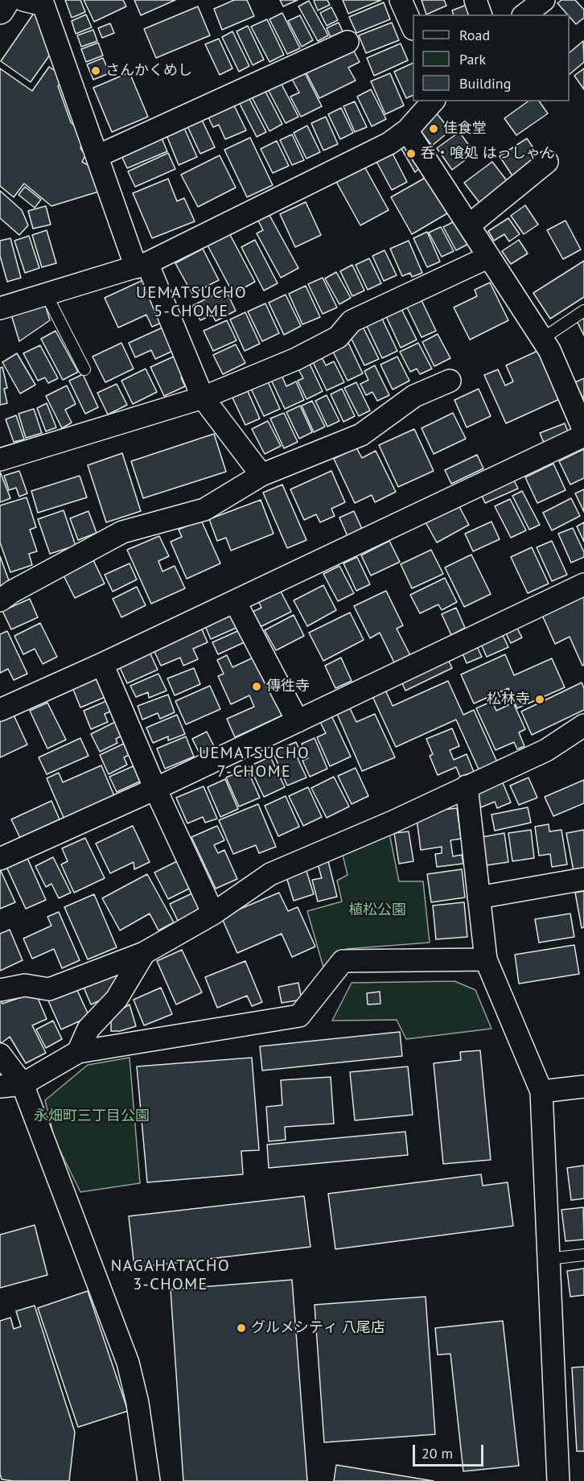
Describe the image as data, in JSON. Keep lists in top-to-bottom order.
{
  "districts": ["UEMATSUCHO 5-CHOME", "UEMATSUCHO 7-CHOME", "NAGAHATACHO 3-CHOME"],
  "parks": ["植松公園", "永畑町三丁目公園"],
  "places": [
    "さんかくめし",
    "佳食堂",
    "呑・喰処 はっしゃん",
    "傳徃寺",
    "松林寺",
    "グルメシティ 八尾店"
  ],
  "legend": ["Road", "Park", "Building"],
  "scale_bar": "20 m"
}
